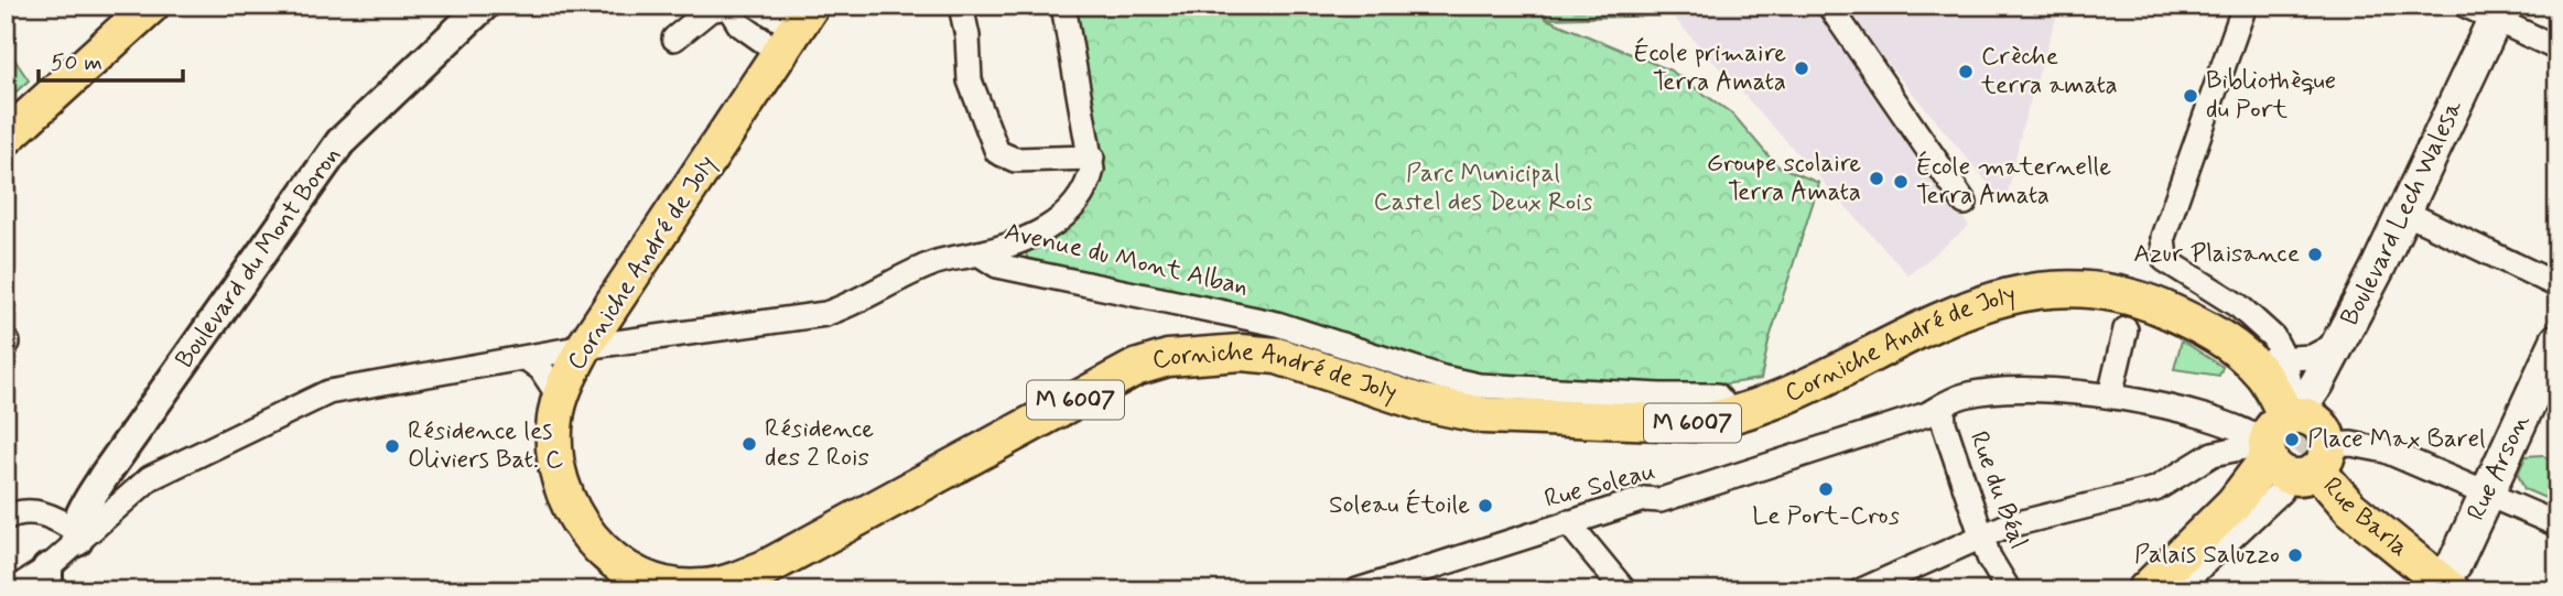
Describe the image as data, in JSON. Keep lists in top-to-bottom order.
{
  "streets": {
    "main road": [
      "Boulevard Lech Walesa",
      "Corniche André de Joly",
      "M 6007",
      "Rue Arson",
      "Rue Barla"
    ],
    "street": [
      "Boulevard du Mont Boron",
      "Avenue du Mont Alban",
      "Rue Soleau",
      "Rue du Béal"
    ]
  },
  "crossings": [
    ["Boulevard Lech Walesa", "Corniche André de Joly"],
    ["Boulevard Lech Walesa", "Rue Barla"],
    ["Boulevard du Mont Boron", "Avenue du Mont Alban"],
    ["Avenue du Mont Alban", "Corniche André de Joly"],
    ["Corniche André de Joly", "Rue Barla"],
    ["Rue Arson", "Rue Barla"],
    ["Rue Soleau", "Rue du Béal"]
  ],
  "parks": ["Parc Municipal Castel des Deux Rois"],
  "places": [
    "École primaire Terra Amata",
    "Crèche terra amata",
    "Bibliothèque du Port",
    "Groupe scolaire Terra Amata",
    "École maternelle Terra Amata",
    "Azur Plaisance",
    "Place Max Barel",
    "Résidence des 2 Rois",
    "Résidence les Oliviers Bat. C",
    "Le Port-Cros",
    "Soleau Étoile",
    "Palais Saluzzo"
  ],
  "scale_bar": "50 m"
}
